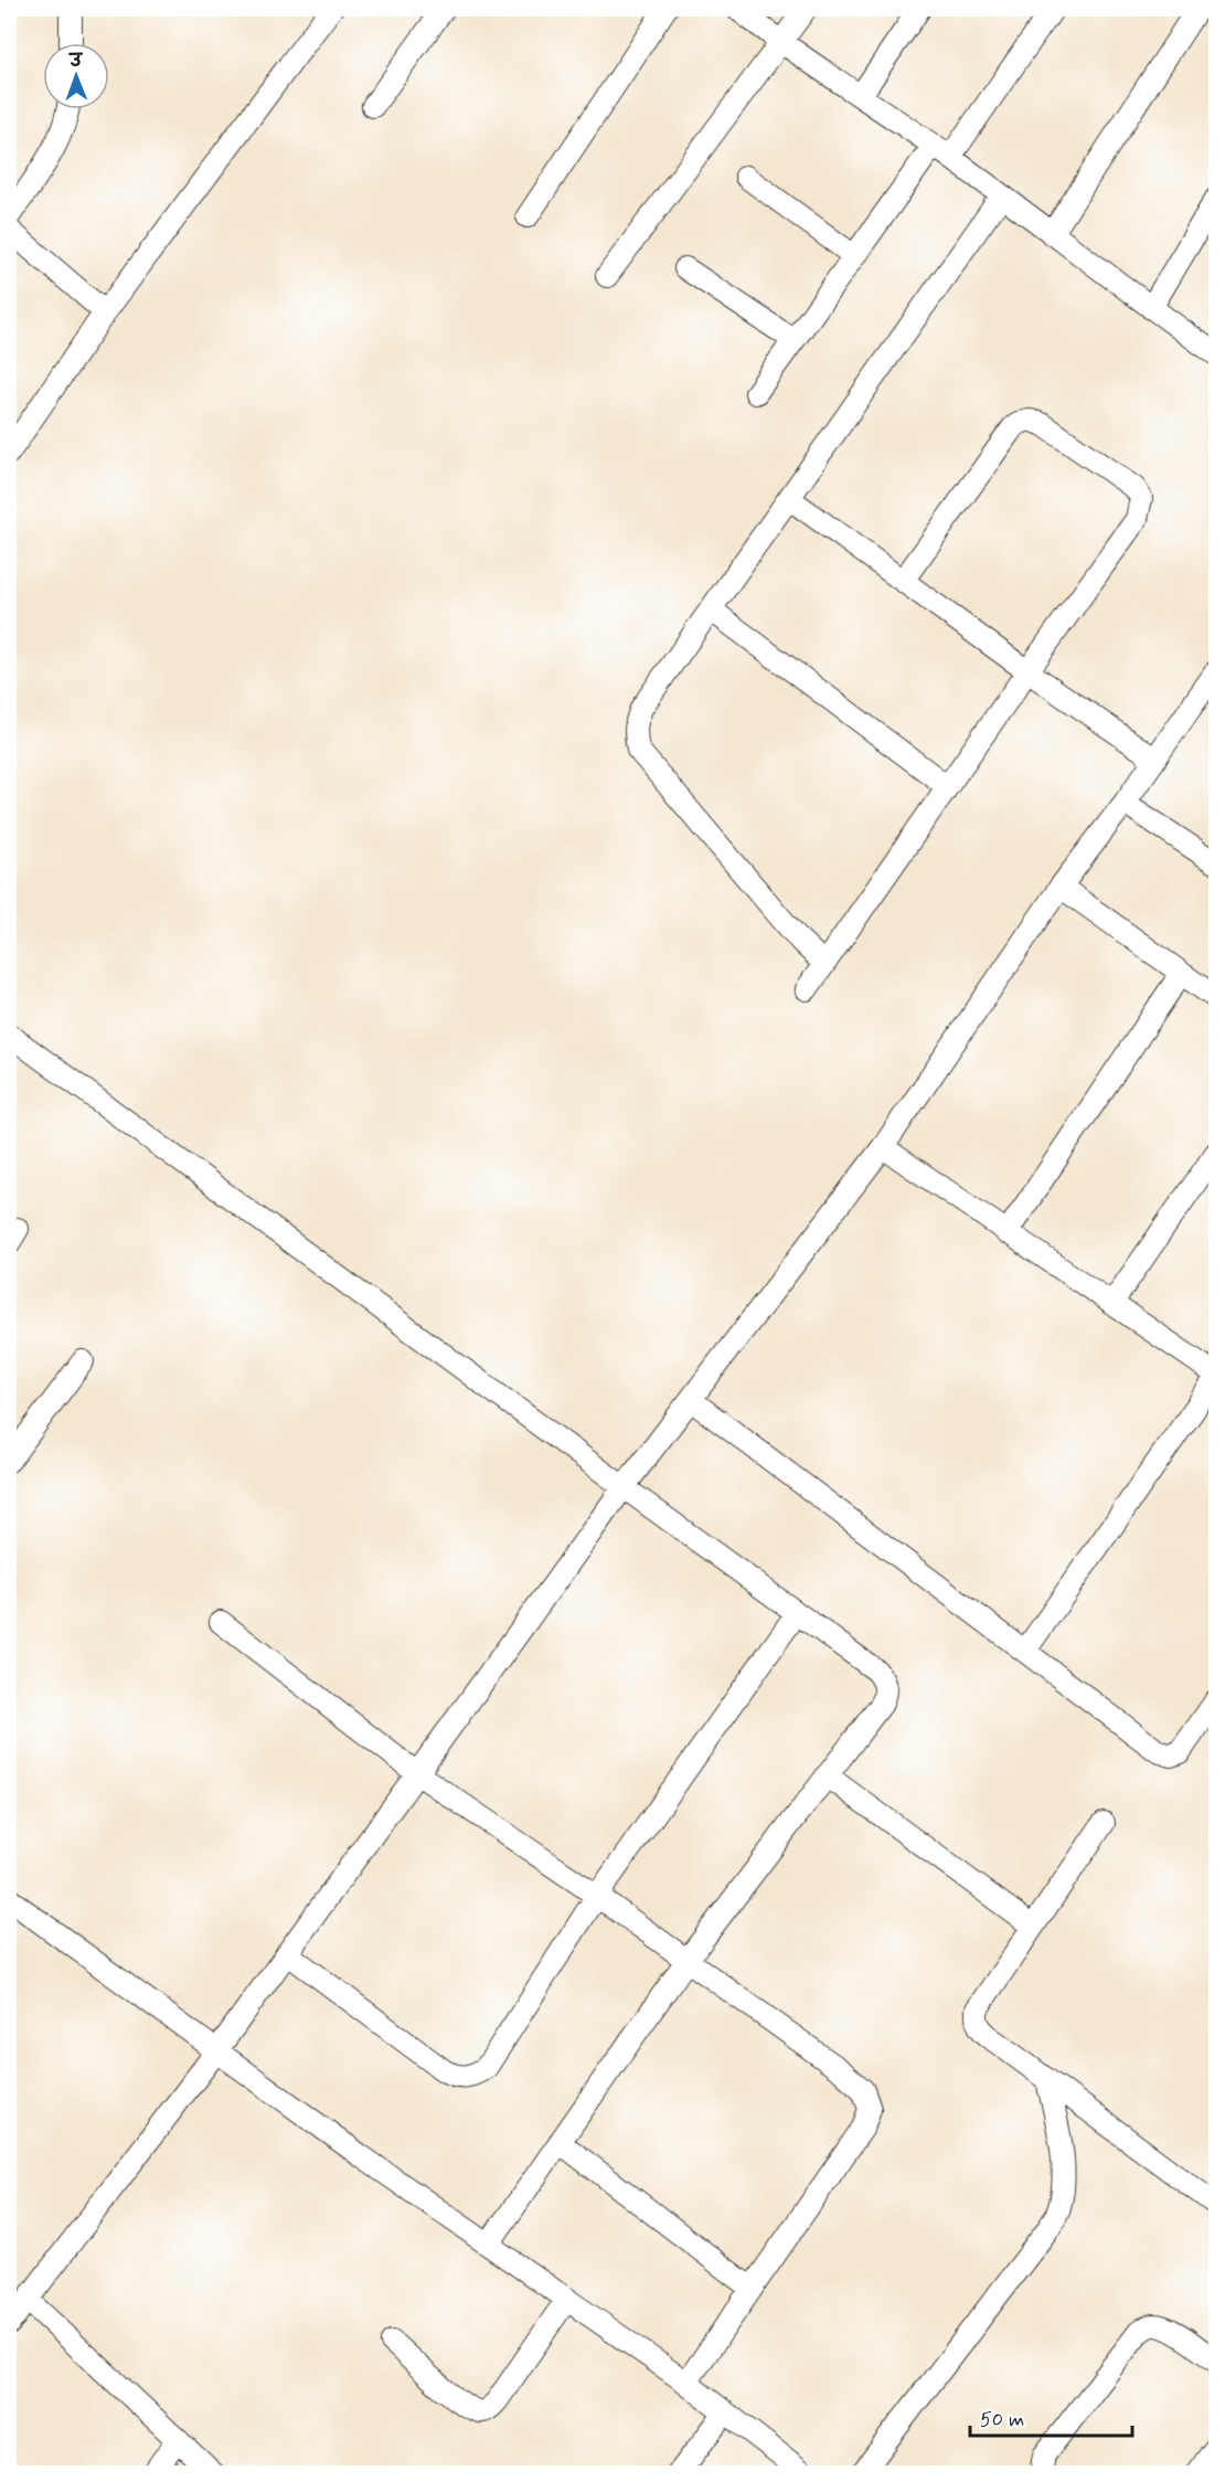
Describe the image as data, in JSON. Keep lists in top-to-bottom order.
{
  "scale_bar": "50 m",
  "north": "top"
}
